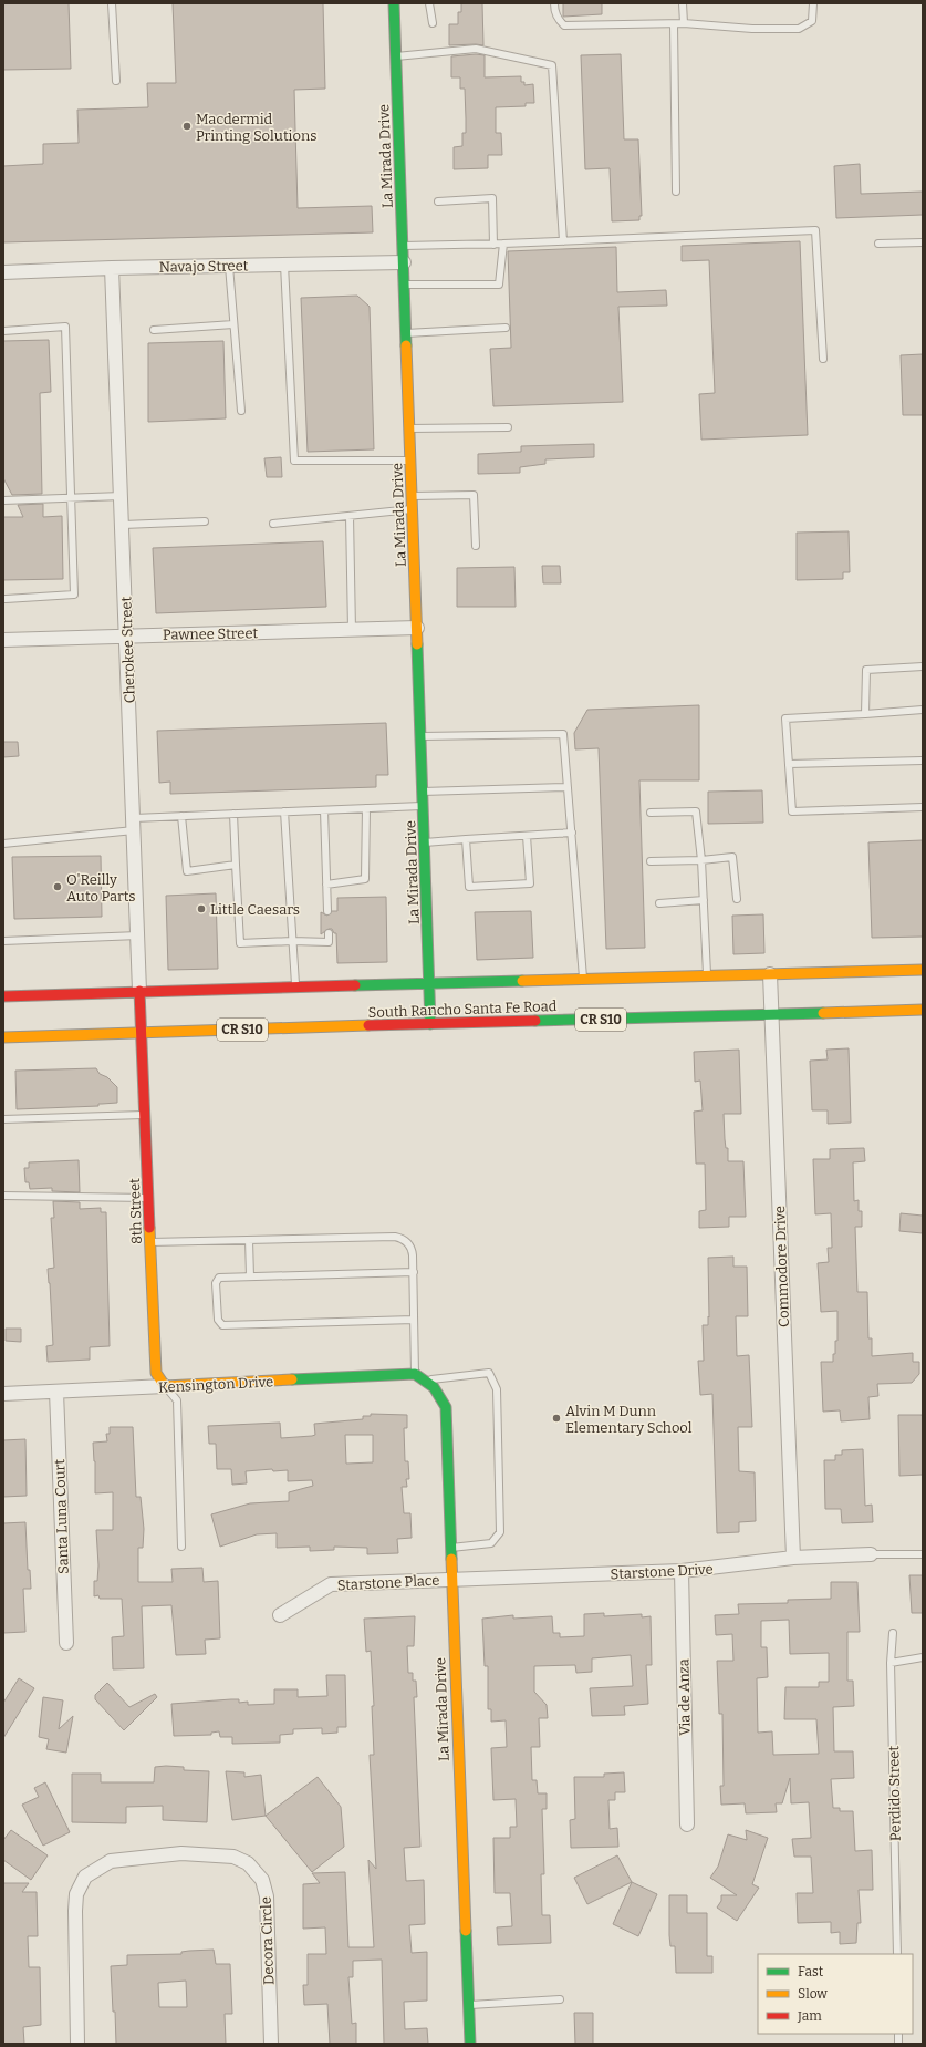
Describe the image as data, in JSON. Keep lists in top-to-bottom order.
{
  "streets": {
    "street": [
      "La Mirada Drive",
      "Navajo Street",
      "Pawnee Street",
      "Cherokee Street",
      "South Rancho Santa Fe Road",
      "CR S10",
      "8th Street",
      "Commodore Drive",
      "Kensington Drive",
      "Santa Luna Court",
      "Starstone Drive",
      "Starstone Place",
      "Via de Anza",
      "Decora Circle"
    ],
    "lane": ["Perdido Street"]
  },
  "crossings": [
    ["La Mirada Drive", "Navajo Street"],
    ["La Mirada Drive", "Pawnee Street"],
    ["La Mirada Drive", "South Rancho Santa Fe Road"],
    ["La Mirada Drive", "Kensington Drive"],
    ["La Mirada Drive", "Starstone Drive"],
    ["La Mirada Drive", "Starstone Place"],
    ["Navajo Street", "Cherokee Street"],
    ["Pawnee Street", "Cherokee Street"],
    ["Cherokee Street", "South Rancho Santa Fe Road"],
    ["Cherokee Street", "8th Street"],
    ["South Rancho Santa Fe Road", "8th Street"],
    ["South Rancho Santa Fe Road", "Commodore Drive"],
    ["8th Street", "Kensington Drive"],
    ["Commodore Drive", "Starstone Drive"],
    ["Kensington Drive", "Santa Luna Court"],
    ["Starstone Drive", "Starstone Place"],
    ["Starstone Drive", "Via de Anza"]
  ],
  "places": [
    "Macdermid Printing Solutions",
    "O'Reilly Auto Parts",
    "Little Caesars",
    "Alvin M Dunn Elementary School"
  ],
  "legend": ["Fast", "Slow", "Jam"]
}
